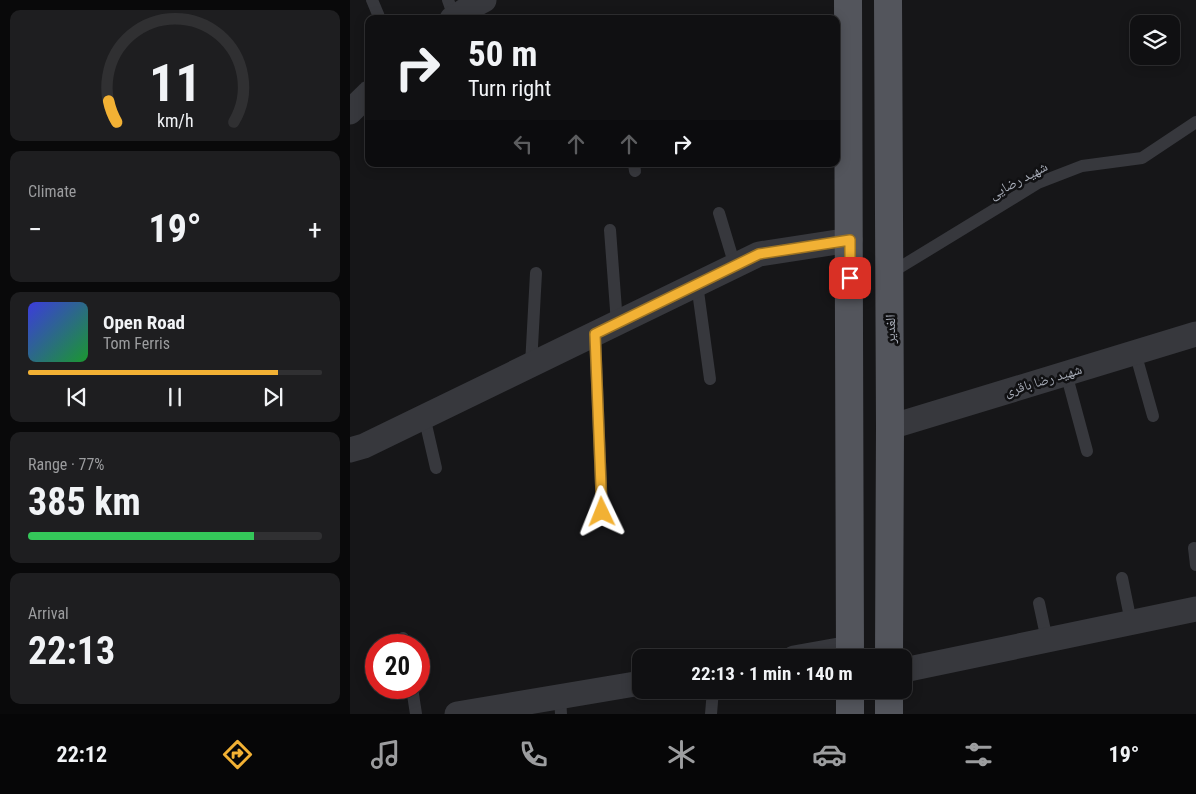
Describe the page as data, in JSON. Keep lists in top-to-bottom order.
{
  "streets": {
    "main road": ["الغدیر"],
    "street": ["شهید رضا باقری"],
    "lane": ["شهید رضایی"]
  },
  "crossings": [
    ["شهید رضایی", "الغدیر"],
    ["الغدیر", "شهید رضا باقری"]
  ],
  "page": {
    "turn": ["50 m", "Turn right"],
    "tile": [
      "Climate",
      ["Range · 77%", "385 km"],
      ["Arrival", "22:13"]
    ],
    "heat": ["−", "19°", "+"],
    "song": ["Open Road", "Tom Ferris"],
    "limit": "20",
    "trip": "22:13 · 1 min · 140 m",
    "tabs": ["22:12", "19°"],
    "gauge": ["11", "km/h"]
  }
}
